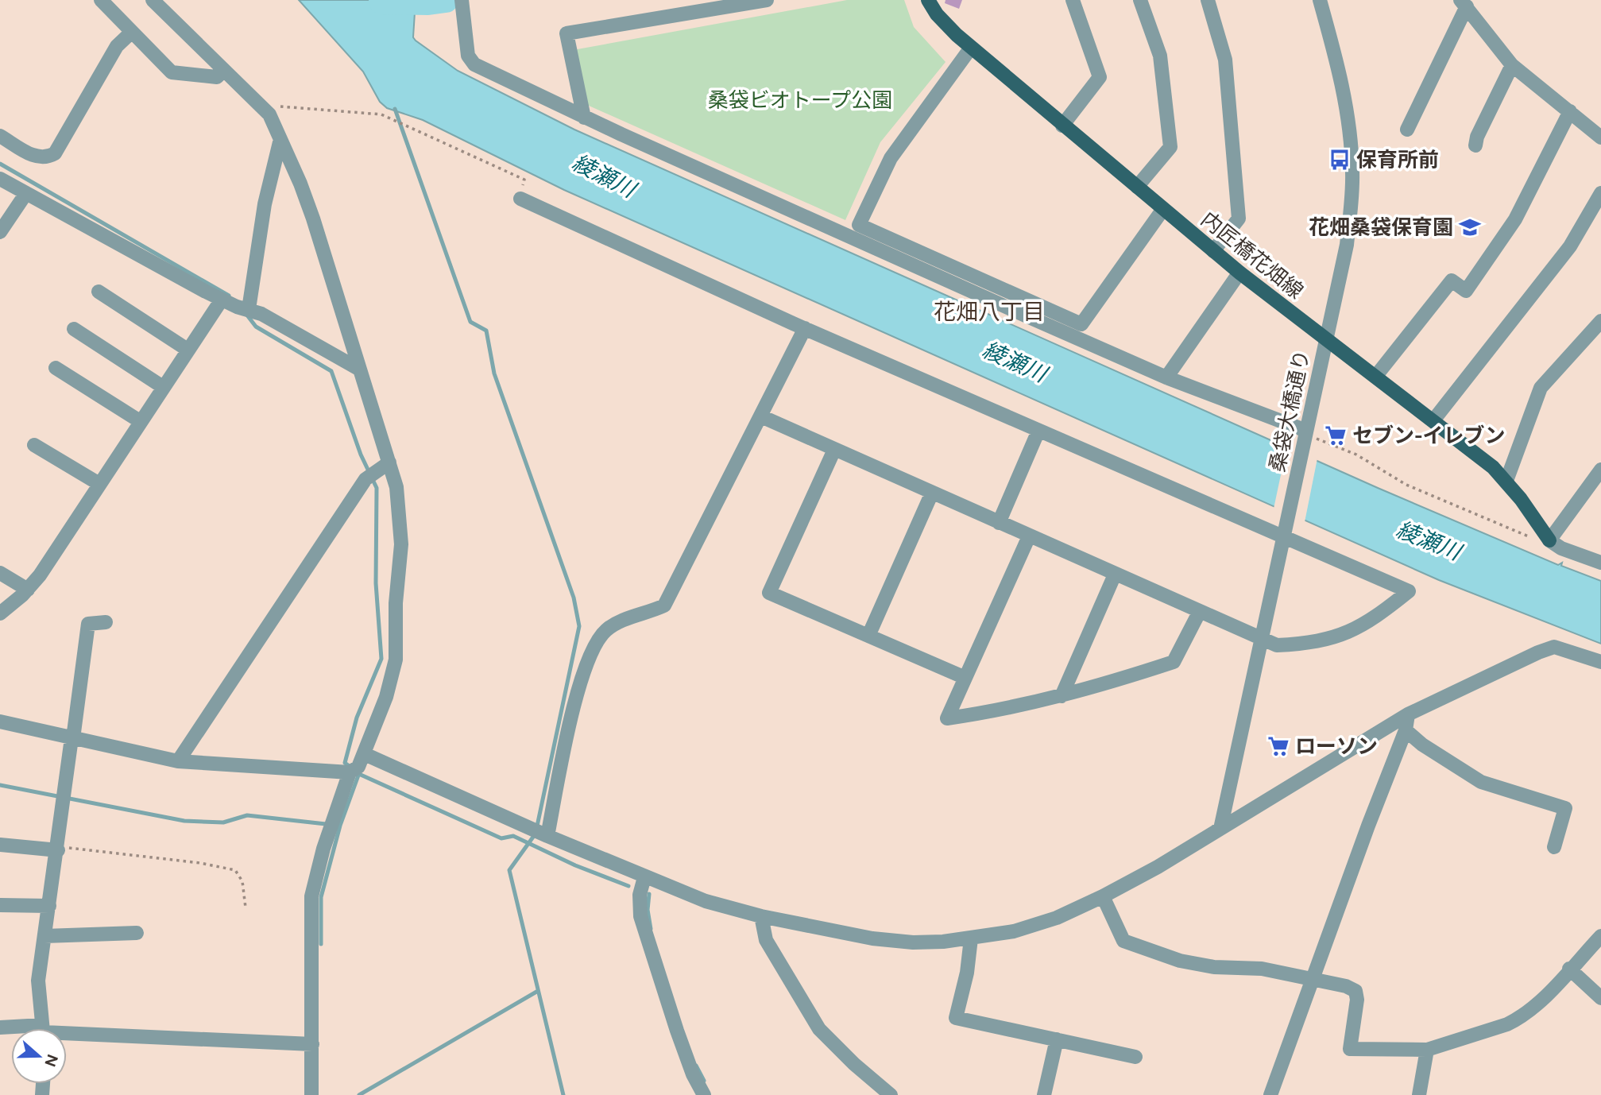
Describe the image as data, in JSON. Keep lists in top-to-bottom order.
{
  "streets": {
    "main road": ["内匠橋花畑線"],
    "street": ["桑袋大橋通り"]
  },
  "crossings": [
    ["内匠橋花畑線", "桑袋大橋通り"]
  ],
  "districts": ["花畑八丁目"],
  "water": ["綾瀬川"],
  "parks": ["桑袋ビオトープ公園"],
  "places": {
    "bus stop": ["保育所前"],
    "school or university": ["花畑桑袋保育園"],
    "supermarket": ["セブン-イレブン", "ローソン"]
  },
  "north": "right"
}
